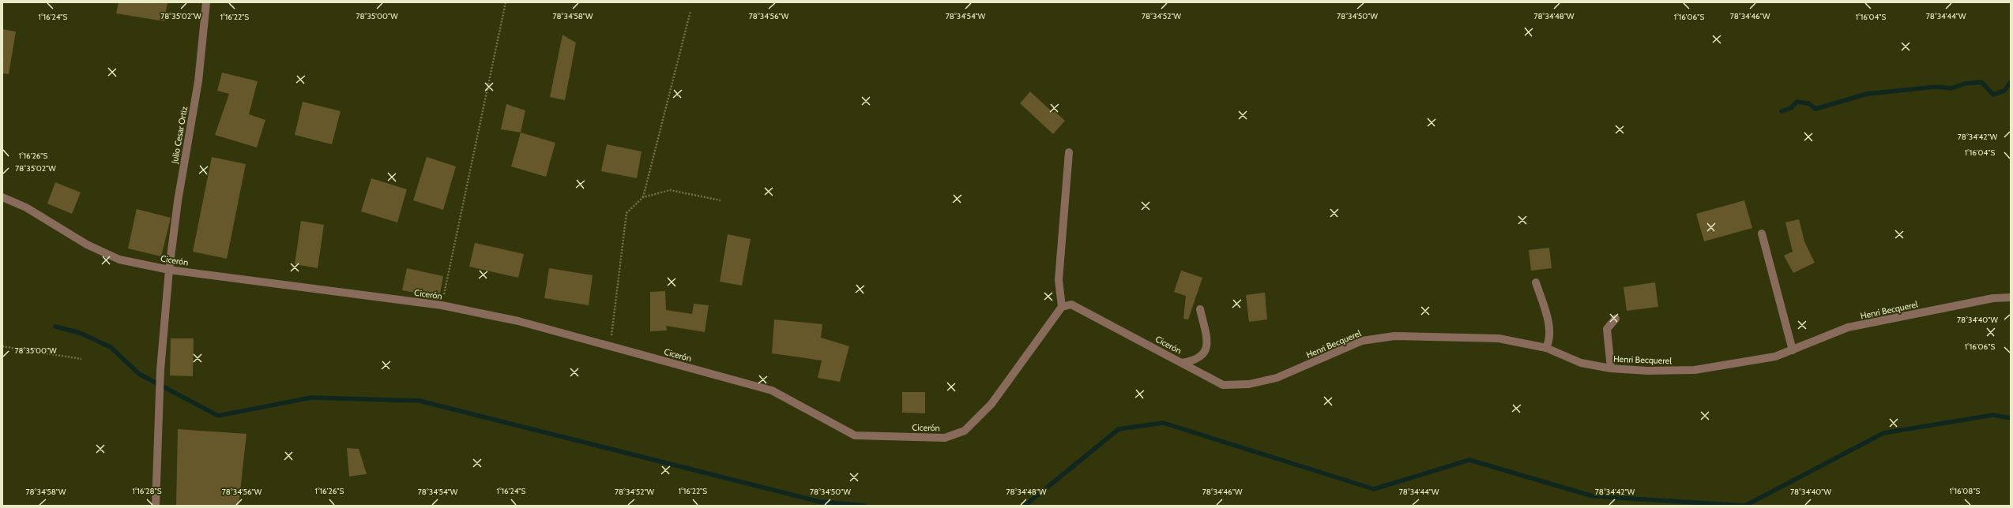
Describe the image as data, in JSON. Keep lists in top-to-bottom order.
{
  "streets": {
    "street": ["Julio Cesar Ortiz", "Cicerón", "Henri Becquerel"]
  },
  "crossings": [
    ["Julio Cesar Ortiz", "Cicerón"],
    ["Cicerón", "Henri Becquerel"]
  ],
  "coordinates": [
    "78°34'46\"W",
    "78°35'02\"W",
    "78°35'00\"W",
    "78°34'58\"W",
    "78°34'56\"W",
    "78°34'54\"W",
    "78°34'52\"W",
    "78°34'50\"W",
    "78°34'48\"W",
    "78°34'44\"W",
    "1°16'24\"S",
    "1°16'22\"S",
    "1°16'06\"S",
    "1°16'04\"S",
    "78°34'42\"W",
    "1°16'26\"S",
    "78°34'40\"W",
    "1°16'28\"S",
    "1°16'08\"S"
  ]
}
